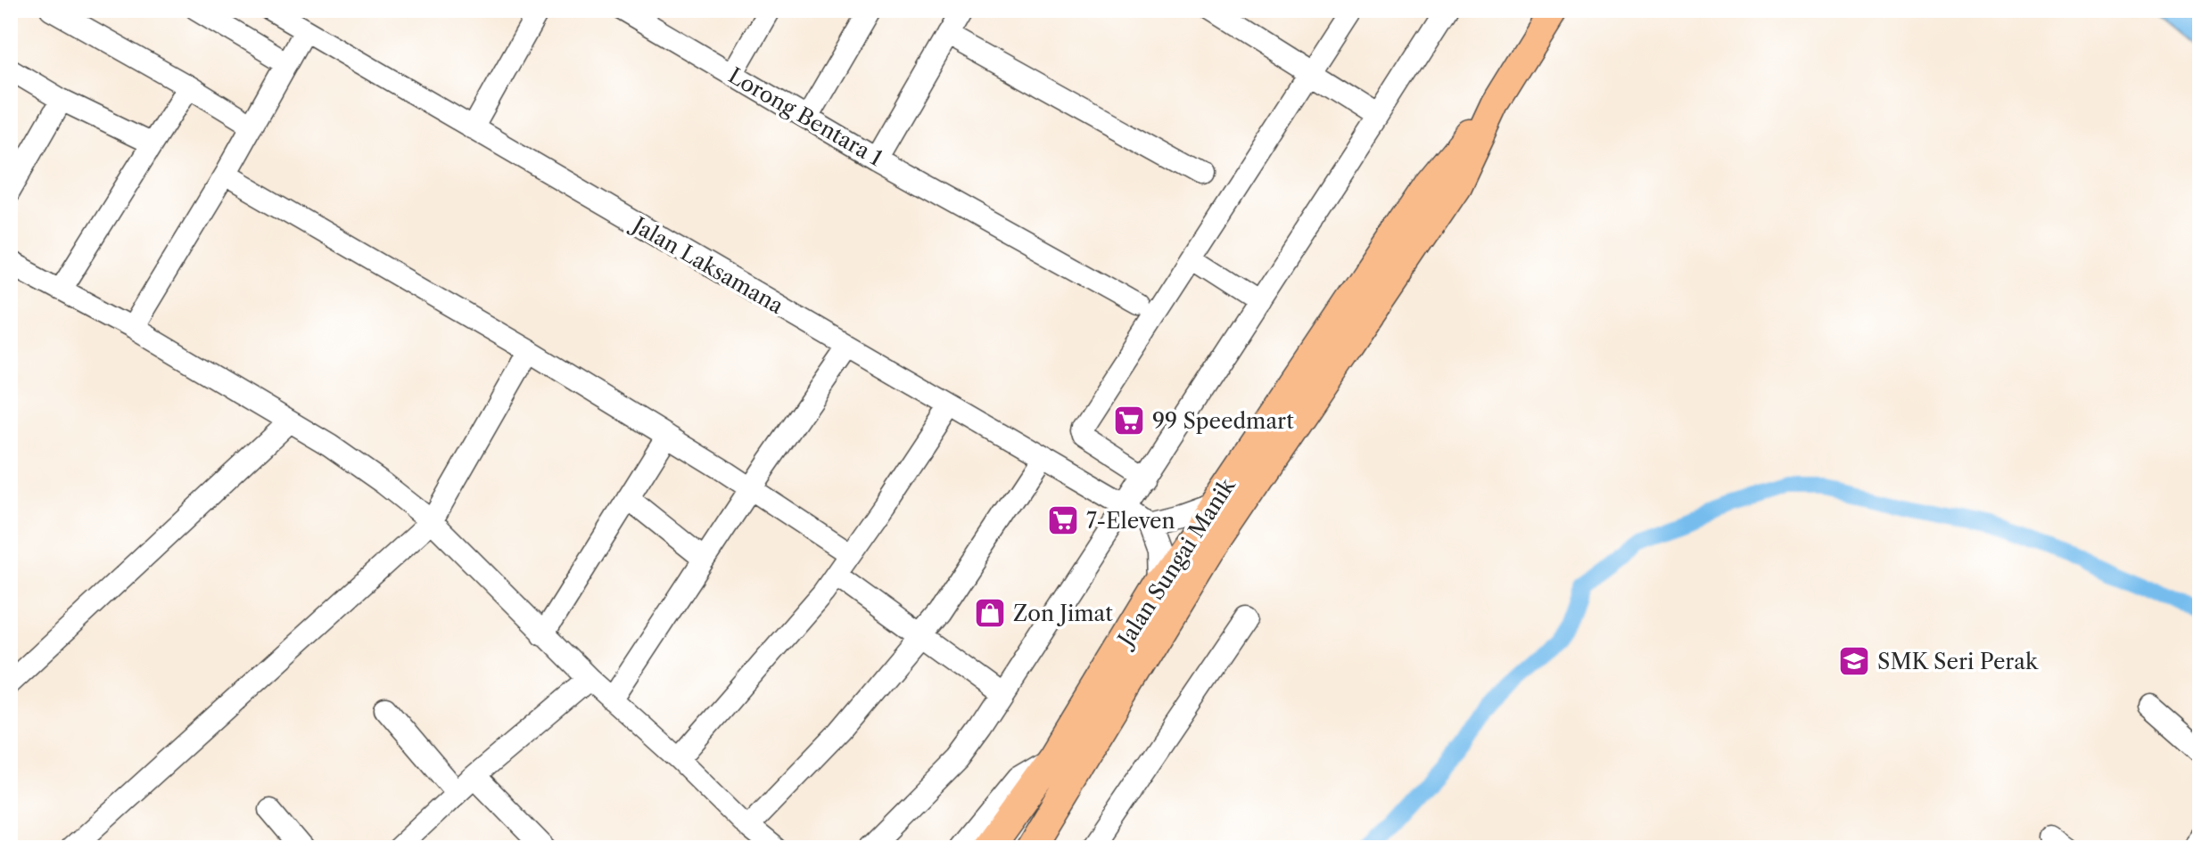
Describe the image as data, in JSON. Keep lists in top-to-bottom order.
{
  "streets": {
    "main road": ["Jalan Sungai Manik"],
    "street": ["Lorong Bentara 1", "Jalan Laksamana"]
  },
  "places": {
    "supermarket": ["99 Speedmart", "7-Eleven"],
    "shop": ["Zon Jimat"],
    "school or university": ["SMK Seri Perak"]
  }
}
